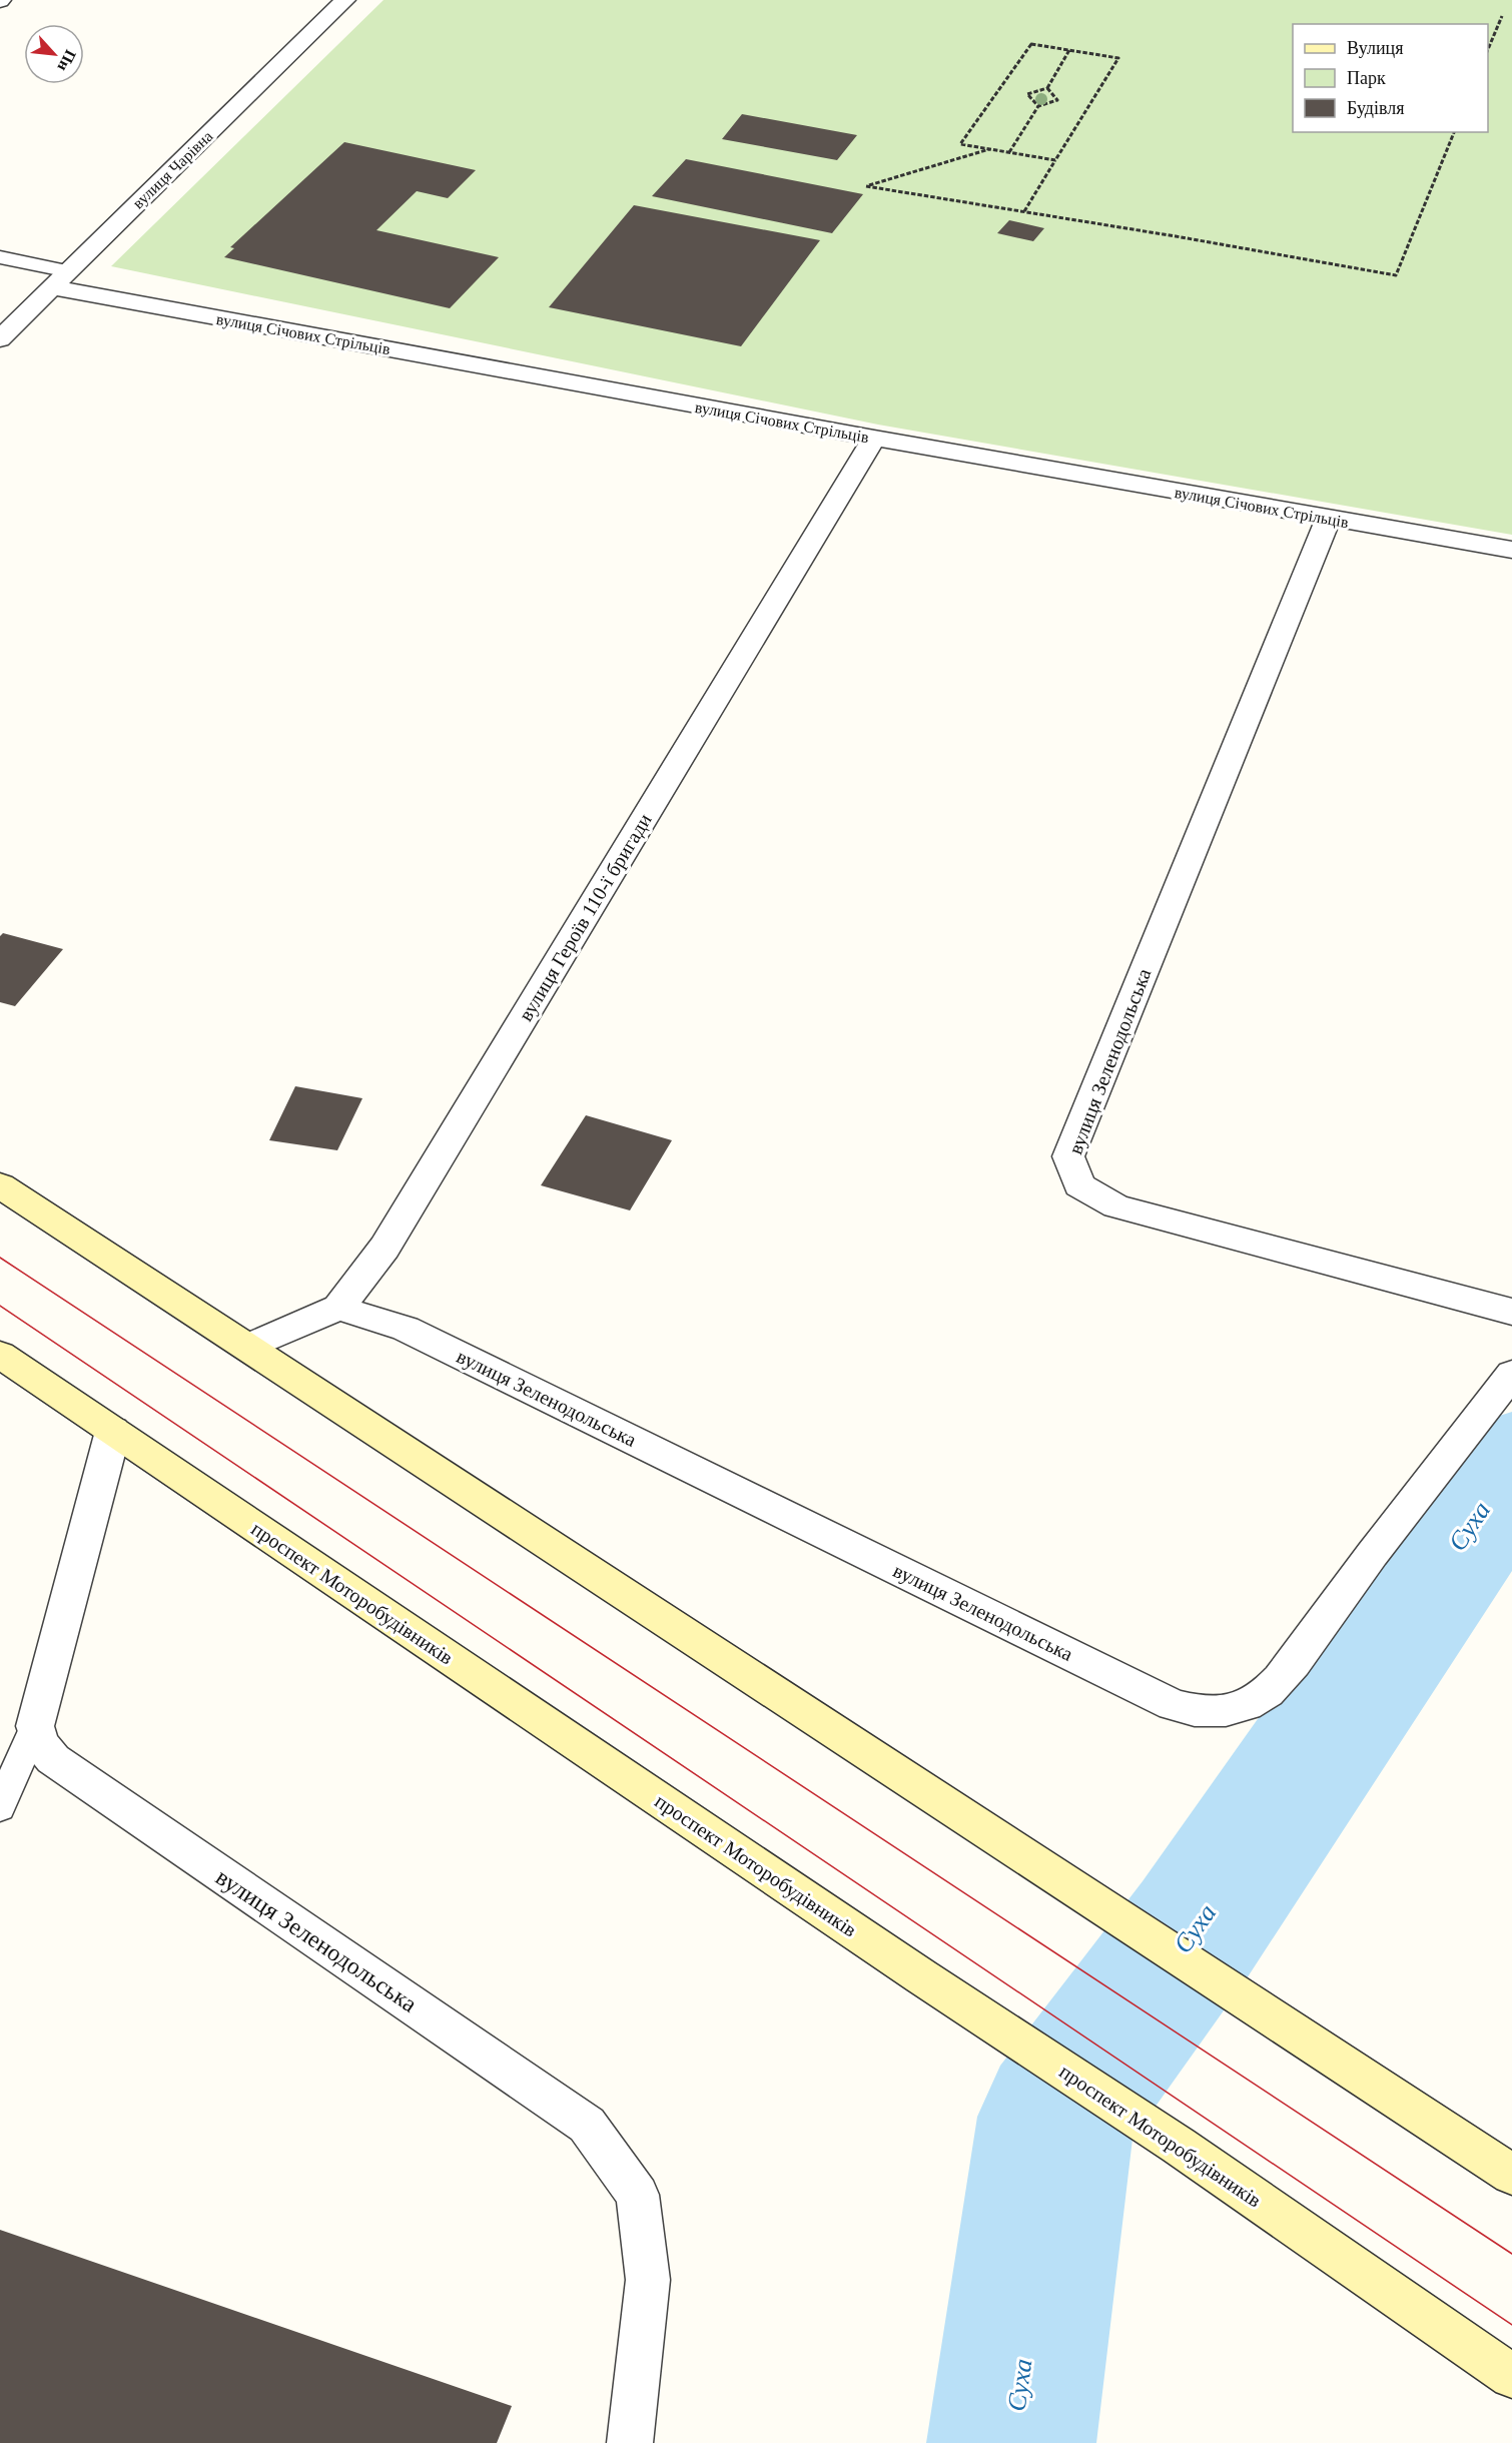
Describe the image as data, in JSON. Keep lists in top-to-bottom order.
{
  "streets": {
    "main road": ["проспект Моторобудівників"],
    "street": [
      "вулиця Чарівна",
      "вулиця Січових Стрільців",
      "вулиця Героїв 110-ї бригади",
      "вулиця Зеленодольська"
    ]
  },
  "crossings": [
    ["вулиця Чарівна", "вулиця Січових Стрільців"],
    ["вулиця Січових Стрільців", "вулиця Героїв 110-ї бригади"],
    ["вулиця Січових Стрільців", "вулиця Зеленодольська"],
    ["вулиця Героїв 110-ї бригади", "вулиця Зеленодольська"]
  ],
  "water": ["Суха"],
  "legend": ["Вулиця", "Парк", "Будівля"],
  "north": "bottom right"
}
